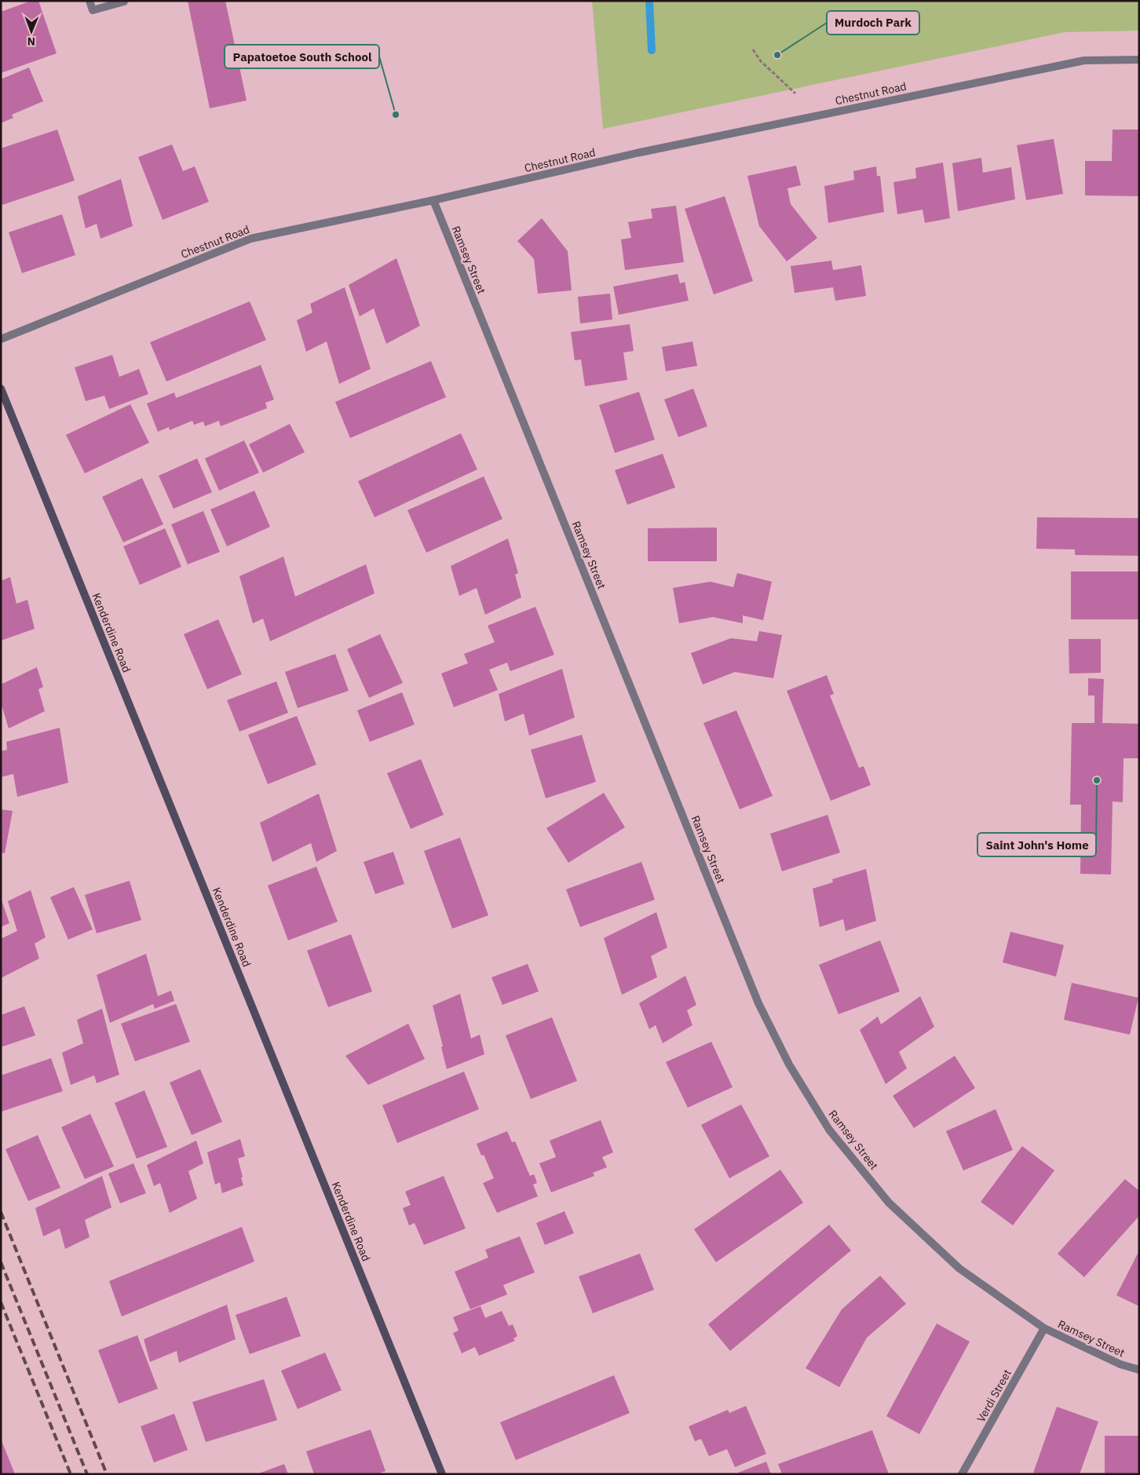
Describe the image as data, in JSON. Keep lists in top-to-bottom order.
{
  "streets": {
    "street": [
      "Chestnut Road",
      "Ramsey Street",
      "Kenderdine Road",
      "Verdi Street"
    ]
  },
  "crossings": [
    ["Chestnut Road", "Ramsey Street"],
    ["Ramsey Street", "Verdi Street"]
  ],
  "places": ["Murdoch Park", "Papatoetoe South School", "Saint John's Home"],
  "north": "bottom"
}
